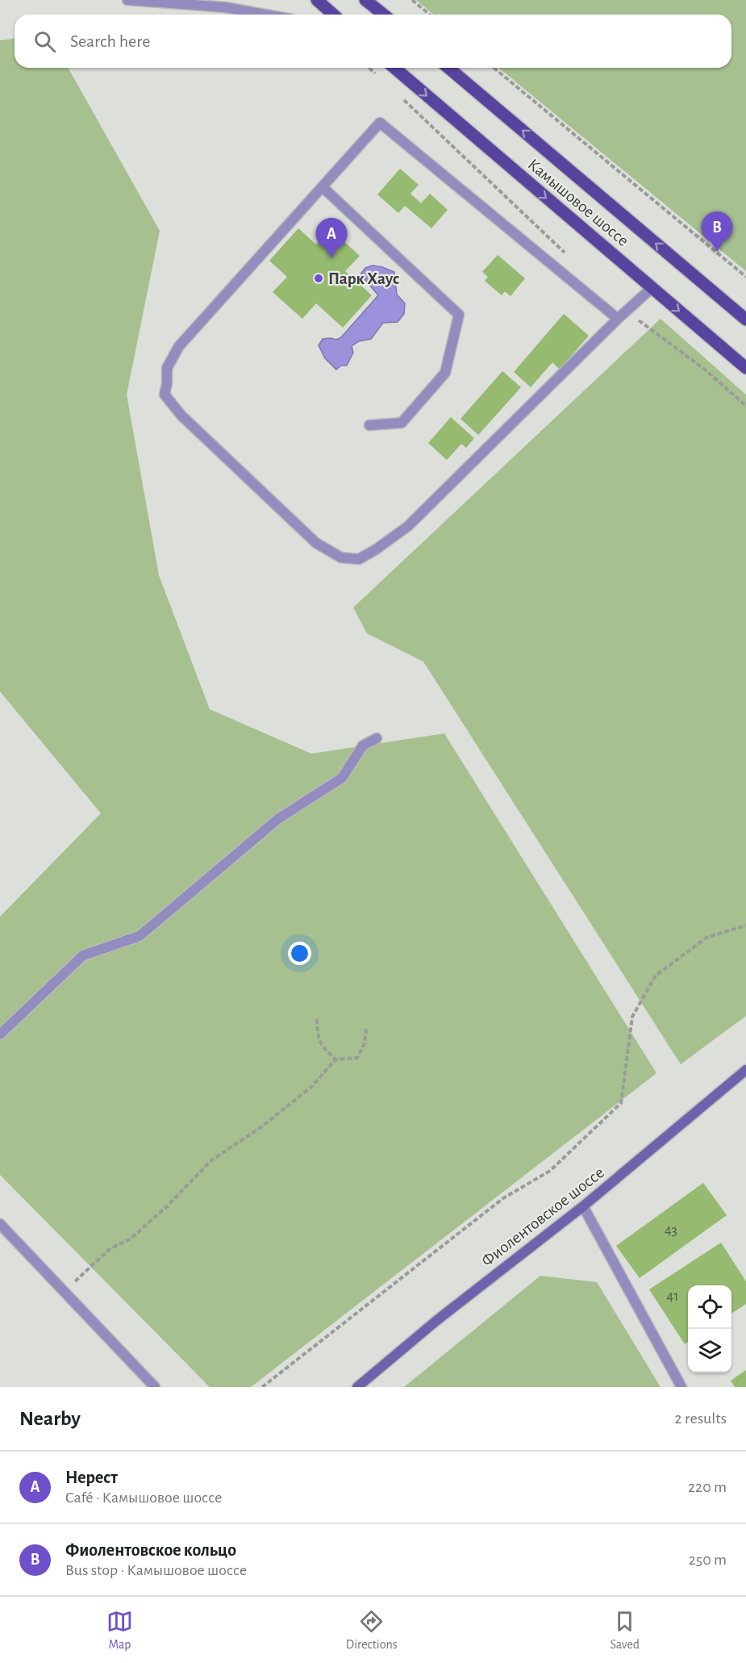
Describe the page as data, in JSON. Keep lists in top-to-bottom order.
{
  "streets": {
    "main road": ["Камышовое шоссе", "Фиолентовское шоссе"]
  },
  "places": ["Парк Хаус"],
  "house_numbers": ["43", "41"],
  "page": {
    "search": "Search here",
    "pins": ["B", "A"],
    "heading": ["Nearby", "2 results"],
    "list": [
      {
        "mark": "A",
        "name": "Нерест",
        "note": "Café · Камышовое шоссе",
        "value": "220 m"
      },
      {
        "mark": "B",
        "name": "Фиолентовское кольцо",
        "note": "Bus stop · Камышовое шоссе",
        "value": "250 m"
      }
    ],
    "nav": ["Map", "Directions", "Saved"]
  }
}
